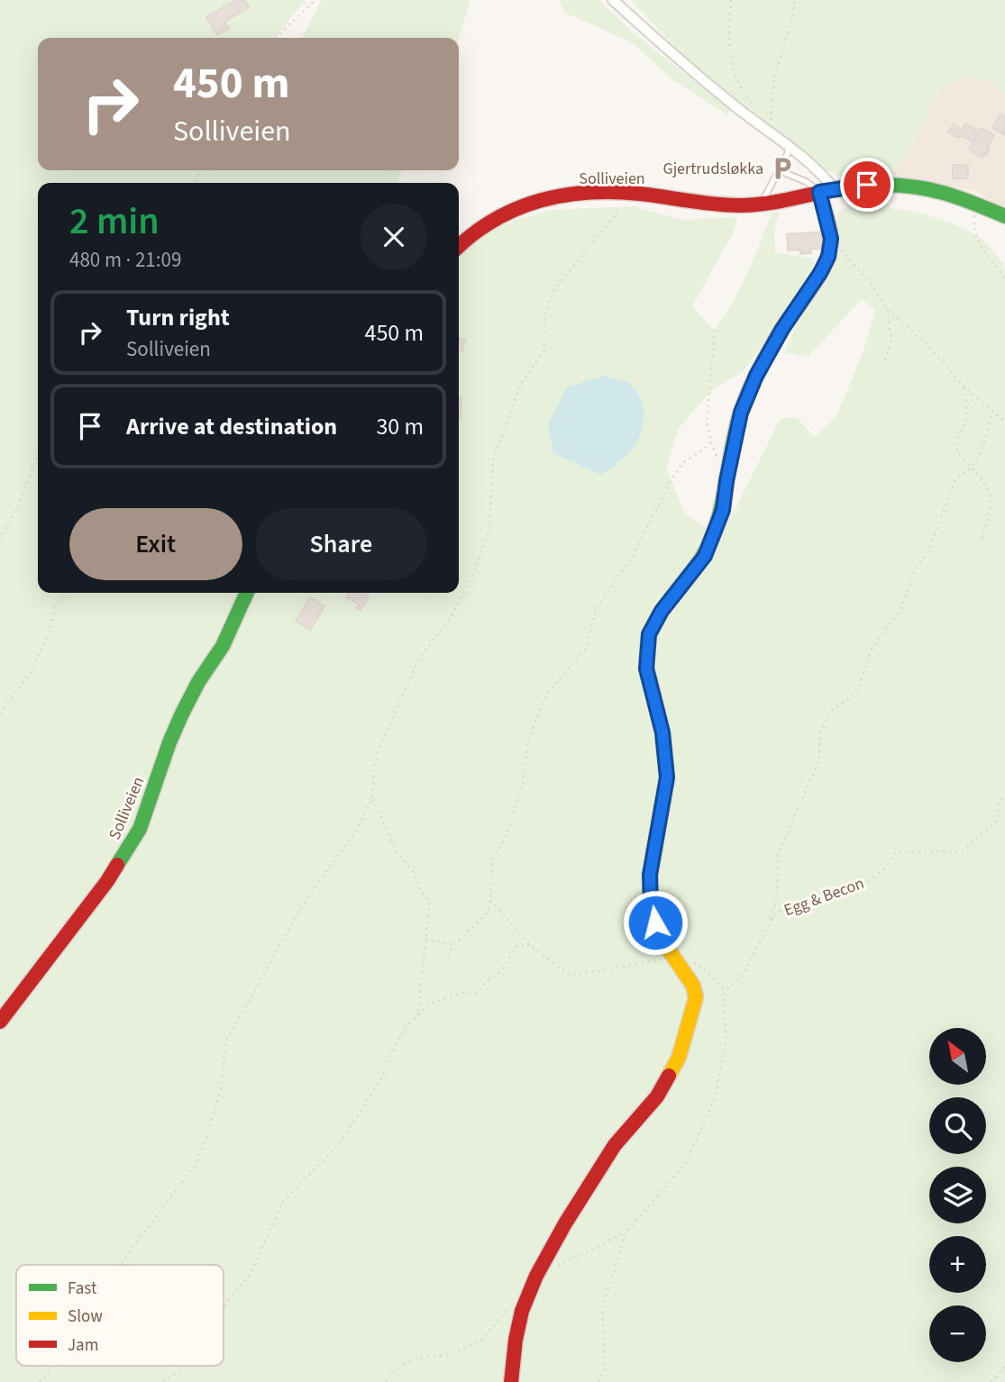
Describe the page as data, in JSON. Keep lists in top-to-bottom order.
{
  "streets": {
    "street": ["Solliveien"],
    "path": ["Egg & Becon"]
  },
  "places": {
    "parking": ["Gjertrudsløkka"]
  },
  "legend": ["Fast", "Slow", "Jam"],
  "north": "top left",
  "page": {
    "turn": ["450 m", "Solliveien"],
    "heading": ["2 min", "480 m · 21:09"],
    "list": [
      {
        "name": "Turn right",
        "note": "Solliveien",
        "value": "450 m"
      },
      {
        "name": "Arrive at destination",
        "value": "30 m"
      }
    ],
    "buttons": ["Exit", "Share"],
    "map_buttons": ["+", "−"]
  }
}
